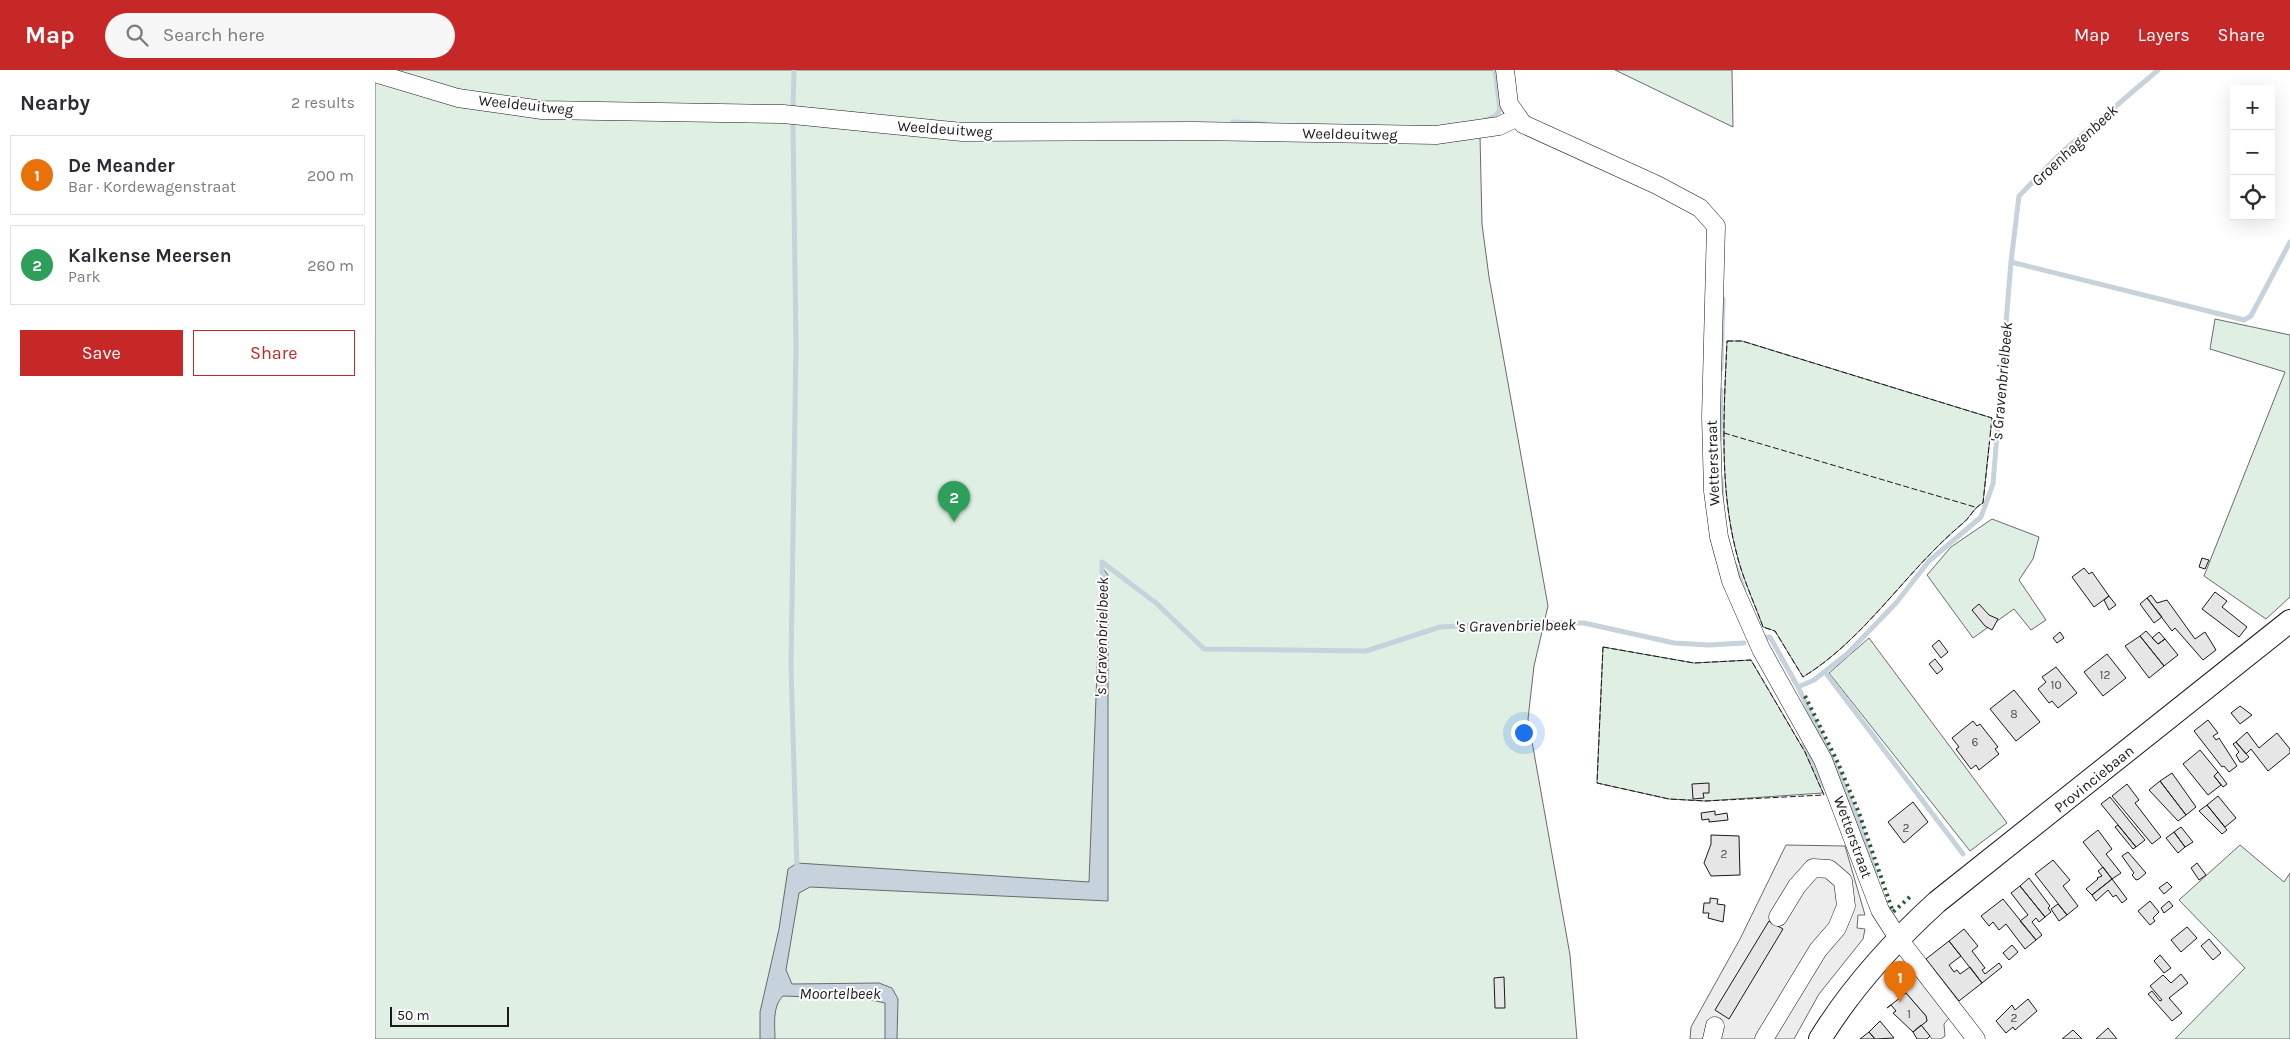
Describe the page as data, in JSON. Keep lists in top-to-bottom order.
{
  "streets": {
    "main road": ["Provinciebaan"],
    "street": ["Weeldeuitweg", "Wetterstraat"]
  },
  "crossings": [
    ["Weeldeuitweg", "Wetterstraat"],
    ["Wetterstraat", "Provinciebaan"]
  ],
  "water": ["Groenhagenbeek", "'s Gravenbrielbeek", "Moortelbeek"],
  "house_numbers": [
    "12",
    "10",
    "8",
    "6",
    "2",
    "2",
    "1",
    "2"
  ],
  "scale_bar": "50 m",
  "page": {
    "header": "Map",
    "search": "Search here",
    "nav": ["Map", "Layers", "Share"],
    "heading": ["Nearby", "2 results"],
    "map_buttons": ["+", "−"],
    "list": [
      {
        "mark": "1",
        "name": "De Meander",
        "note": "Bar · Kordewagenstraat",
        "value": "200 m"
      },
      {
        "mark": "2",
        "name": "Kalkense Meersen",
        "note": "Park",
        "value": "260 m"
      }
    ],
    "buttons": ["Save", "Share"],
    "pins": ["2", "1"],
    "scale": "50 m"
  }
}
